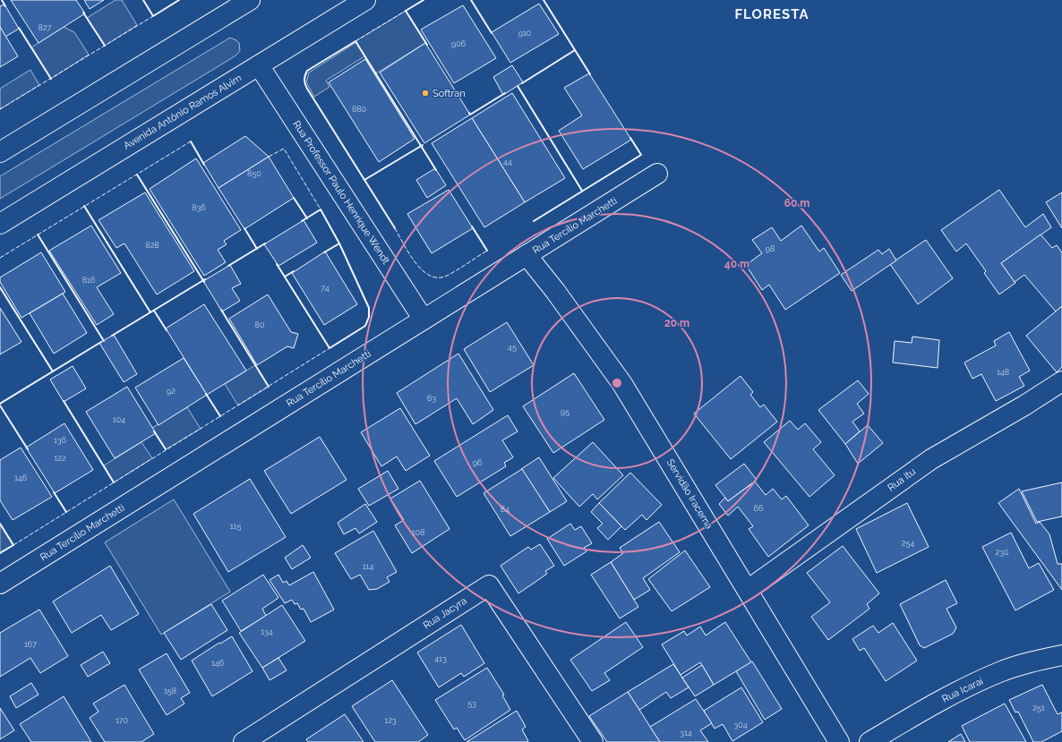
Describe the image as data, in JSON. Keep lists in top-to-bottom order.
{
  "streets": {
    "street": [
      "Avenida Antônio Ramos Alvim",
      "Rua Professor Paulo Henrique Wendt",
      "Rua Tercílio Marchetti",
      "Rua Itu",
      "Servidão Iracema",
      "Rua Jacyra",
      "Rua Icaraí"
    ]
  },
  "crossings": [
    ["Avenida Antônio Ramos Alvim", "Rua Professor Paulo Henrique Wendt"],
    ["Rua Professor Paulo Henrique Wendt", "Rua Tercílio Marchetti"],
    ["Rua Tercílio Marchetti", "Servidão Iracema"],
    ["Rua Itu", "Servidão Iracema"]
  ],
  "districts": ["FLORESTA"],
  "places": ["Softran"],
  "house_numbers": [
    "827",
    "910",
    "906",
    "880",
    "44",
    "850",
    "836",
    "828",
    "98",
    "816",
    "74",
    "80",
    "45",
    "148",
    "92",
    "63",
    "95",
    "104",
    "136",
    "122",
    "96",
    "146",
    "66",
    "84",
    "115",
    "108",
    "254",
    "230",
    "114",
    "134",
    "167",
    "413",
    "146",
    "158",
    "53",
    "251",
    "170",
    "123",
    "304",
    "314"
  ],
  "rings": ["60 m", "40 m", "20 m"]
}
